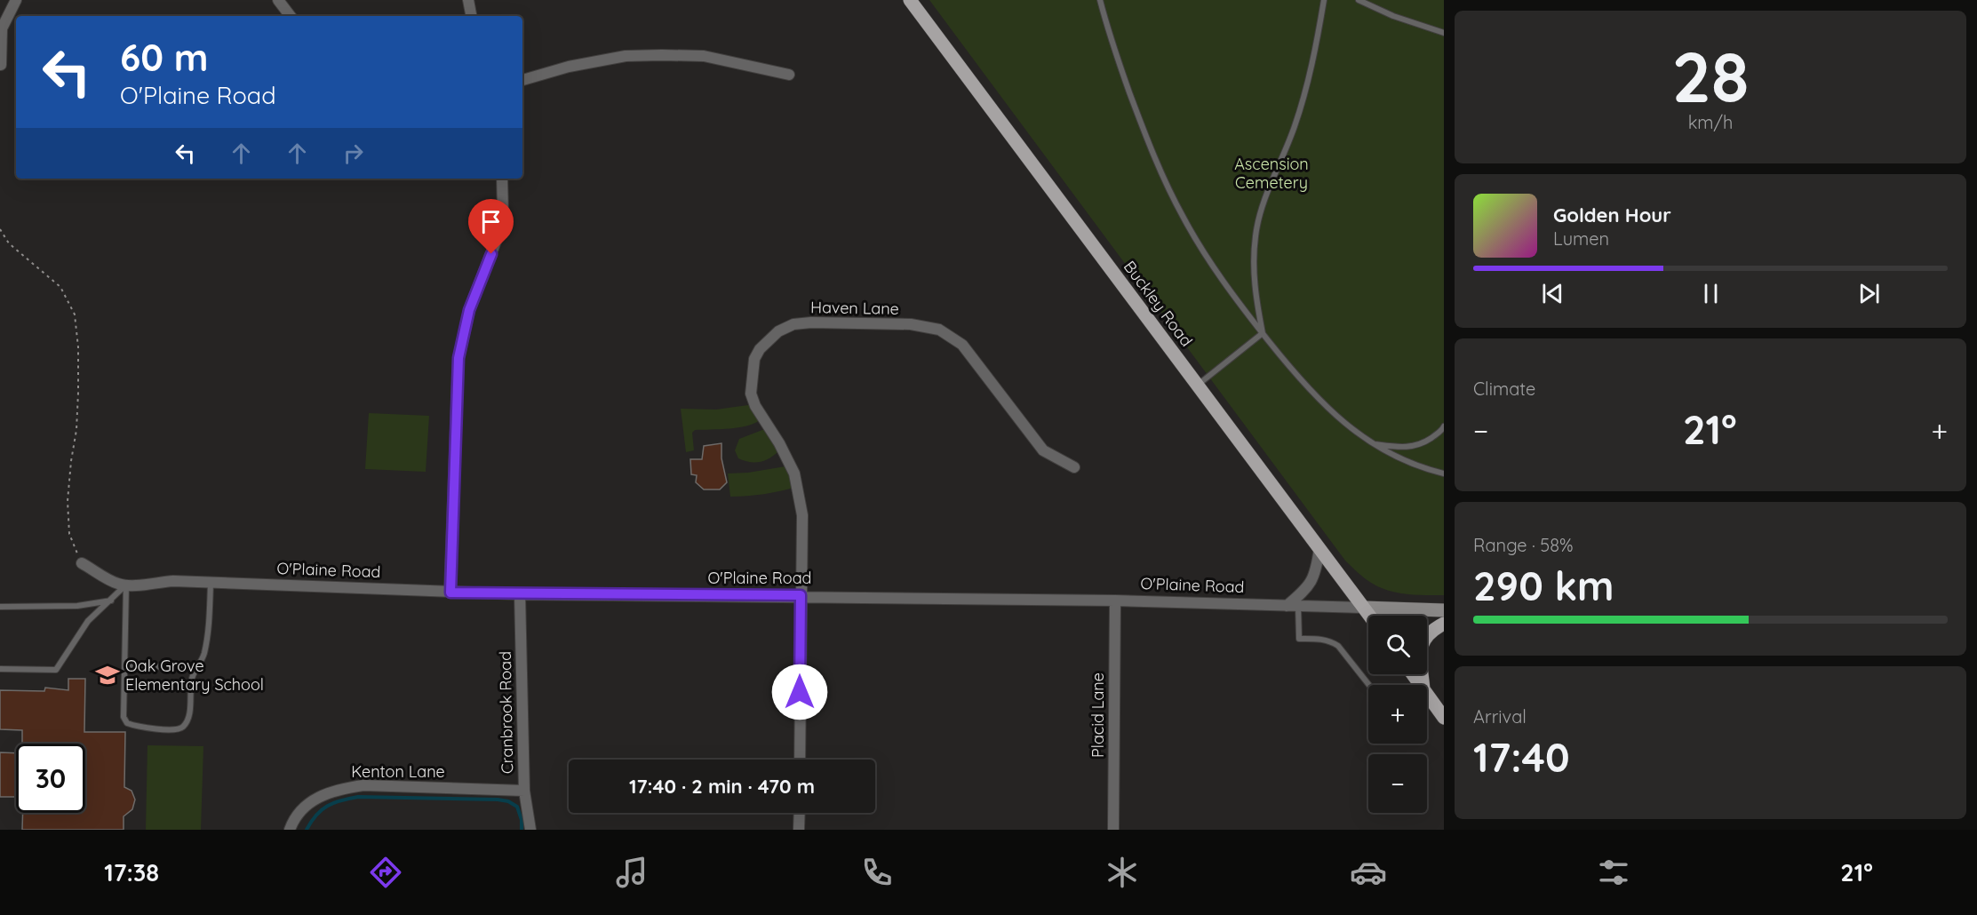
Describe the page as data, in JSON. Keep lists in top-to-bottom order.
{
  "streets": {
    "main road": ["Buckley Road", "O'Plaine Road"],
    "street": [
      "Haven Lane",
      "Cranbrook Road",
      "Placid Lane",
      "Kenton Lane"
    ]
  },
  "crossings": [
    ["Buckley Road", "O'Plaine Road"],
    ["Haven Lane", "O'Plaine Road"],
    ["O'Plaine Road", "Cranbrook Road"],
    ["O'Plaine Road", "Placid Lane"],
    ["Cranbrook Road", "Kenton Lane"]
  ],
  "parks": ["Ascension Cemetery"],
  "places": {
    "school or university": ["Oak Grove Elementary School"]
  },
  "page": {
    "tile": [
      ["28", "km/h"],
      "Climate",
      ["Range · 58%", "290 km"],
      ["Arrival", "17:40"]
    ],
    "turn": ["60 m", "O'Plaine Road"],
    "song": ["Golden Hour", "Lumen"],
    "heat": ["−", "21°", "+"],
    "map_buttons": ["+", "−"],
    "limit": "30",
    "trip": "17:40 · 2 min · 470 m",
    "tabs": ["17:38", "21°"]
  }
}
